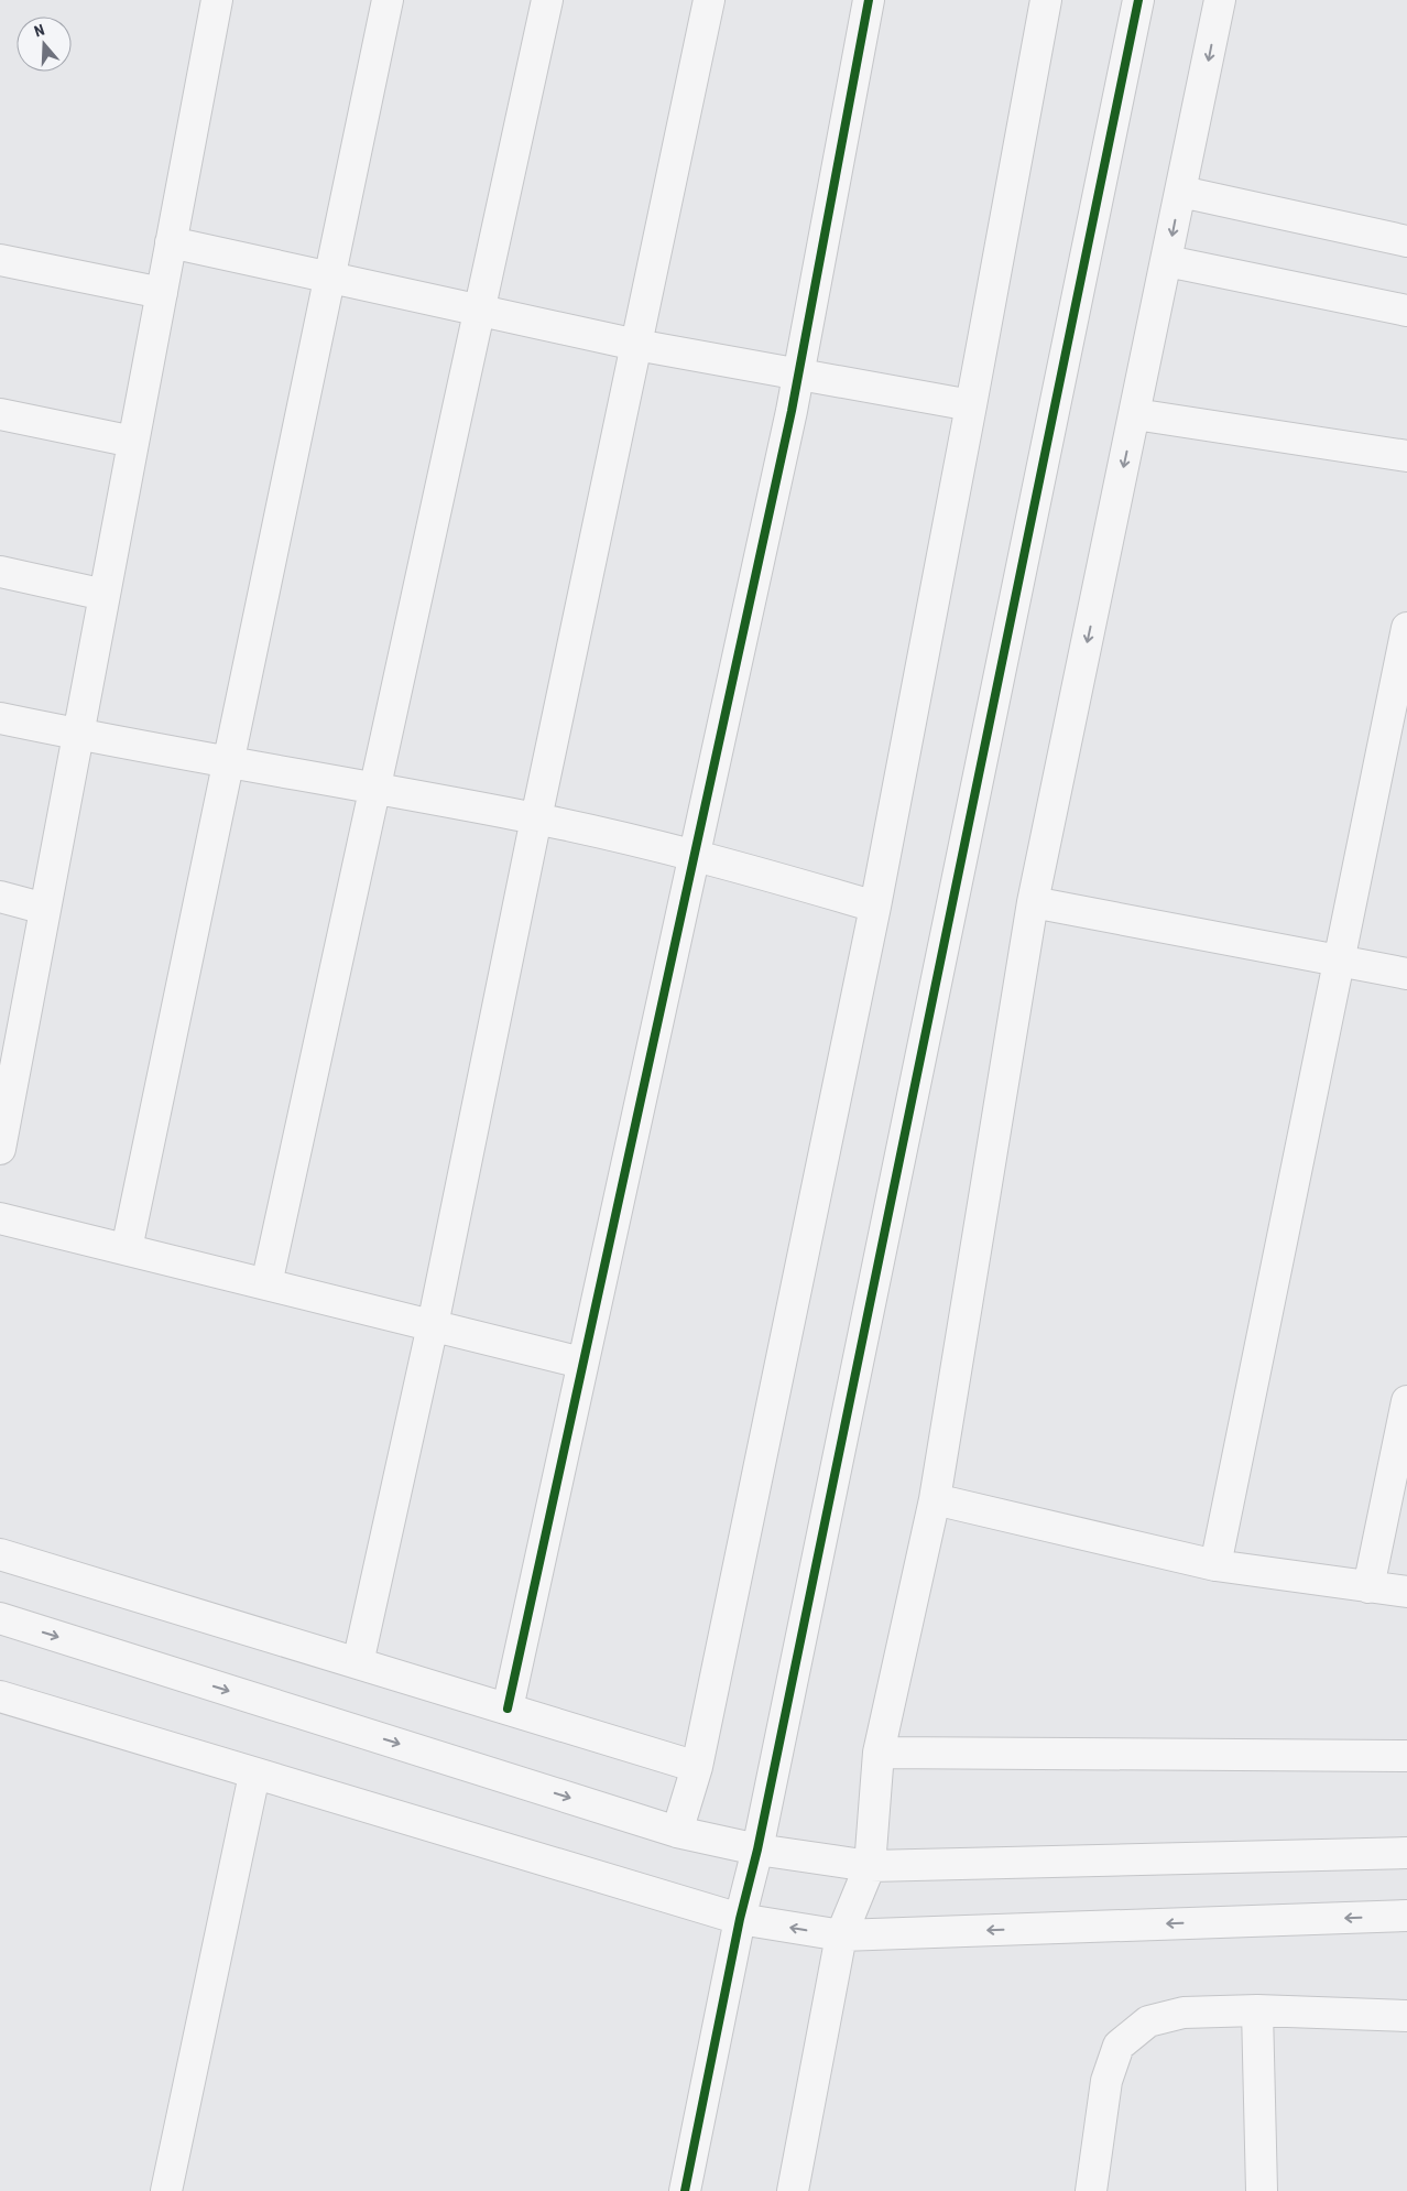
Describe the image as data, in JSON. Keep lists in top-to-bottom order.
{
  "north": "top"
}
